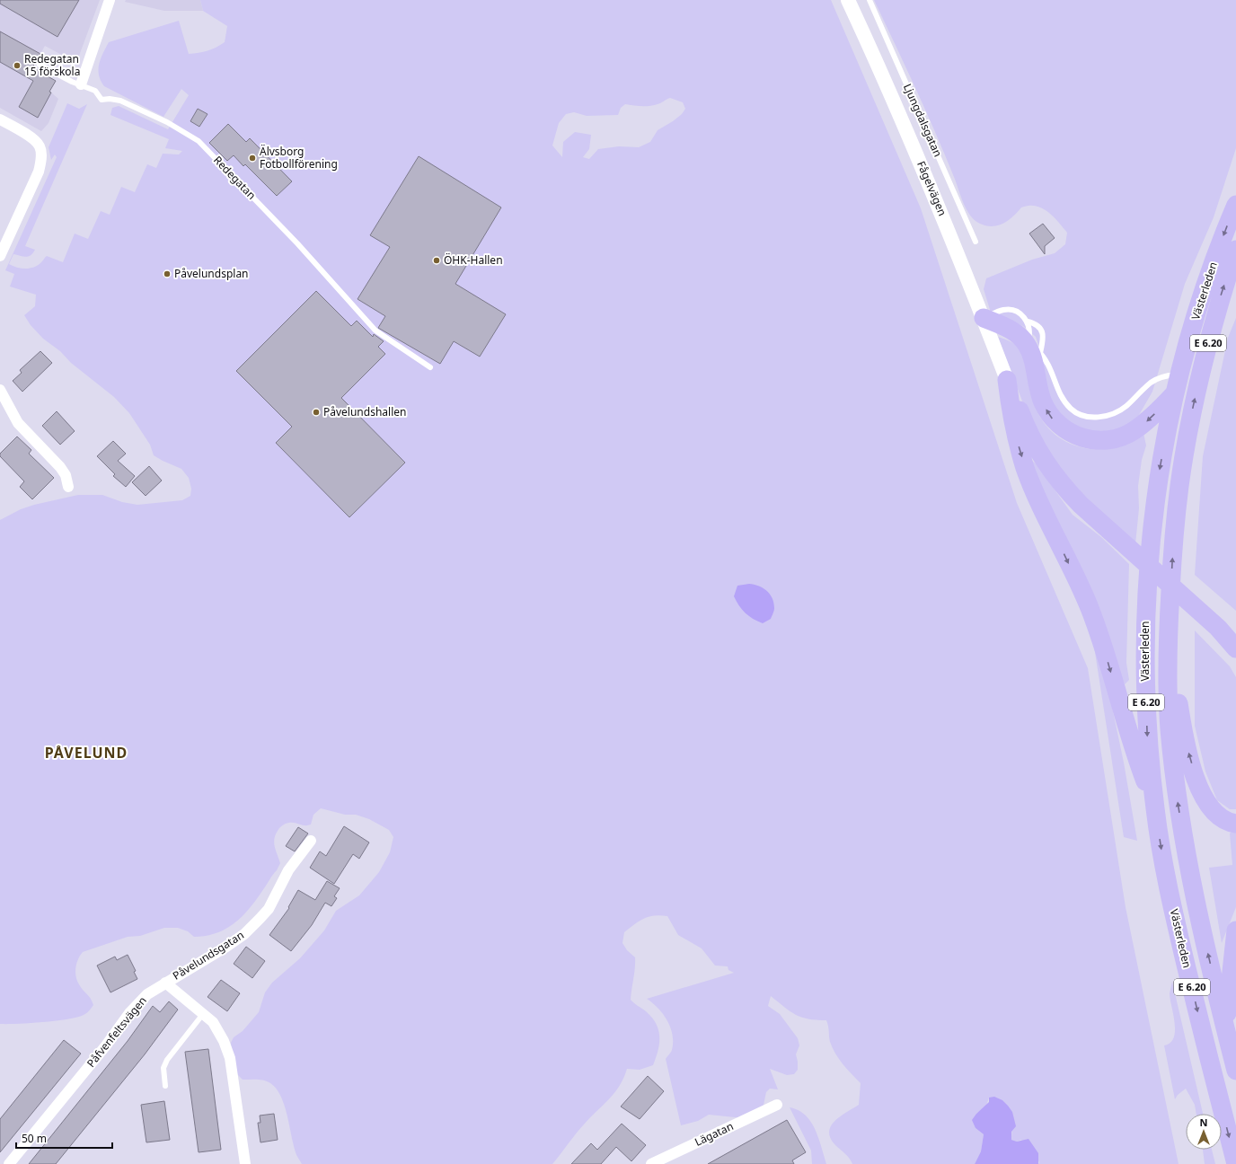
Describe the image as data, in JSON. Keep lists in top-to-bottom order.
{
  "streets": {
    "highway": ["Västerleden", "E 6.20"],
    "street": [
      "Fågelvägen",
      "Påvelundsgatan",
      "Påfvenfeltsvägen",
      "Lägatan"
    ],
    "lane": ["Ljungdalsgatan", "Redegatan"]
  },
  "crossings": [
    ["Påvelundsgatan", "Påfvenfeltsvägen"]
  ],
  "districts": ["PÅVELUND"],
  "places": [
    "Redegatan 15 förskola",
    "Älvsborg Fotbollförening",
    "ÖHK-Hallen",
    "Påvelundsplan",
    "Påvelundshallen"
  ],
  "scale_bar": "50 m",
  "north": "top"
}
